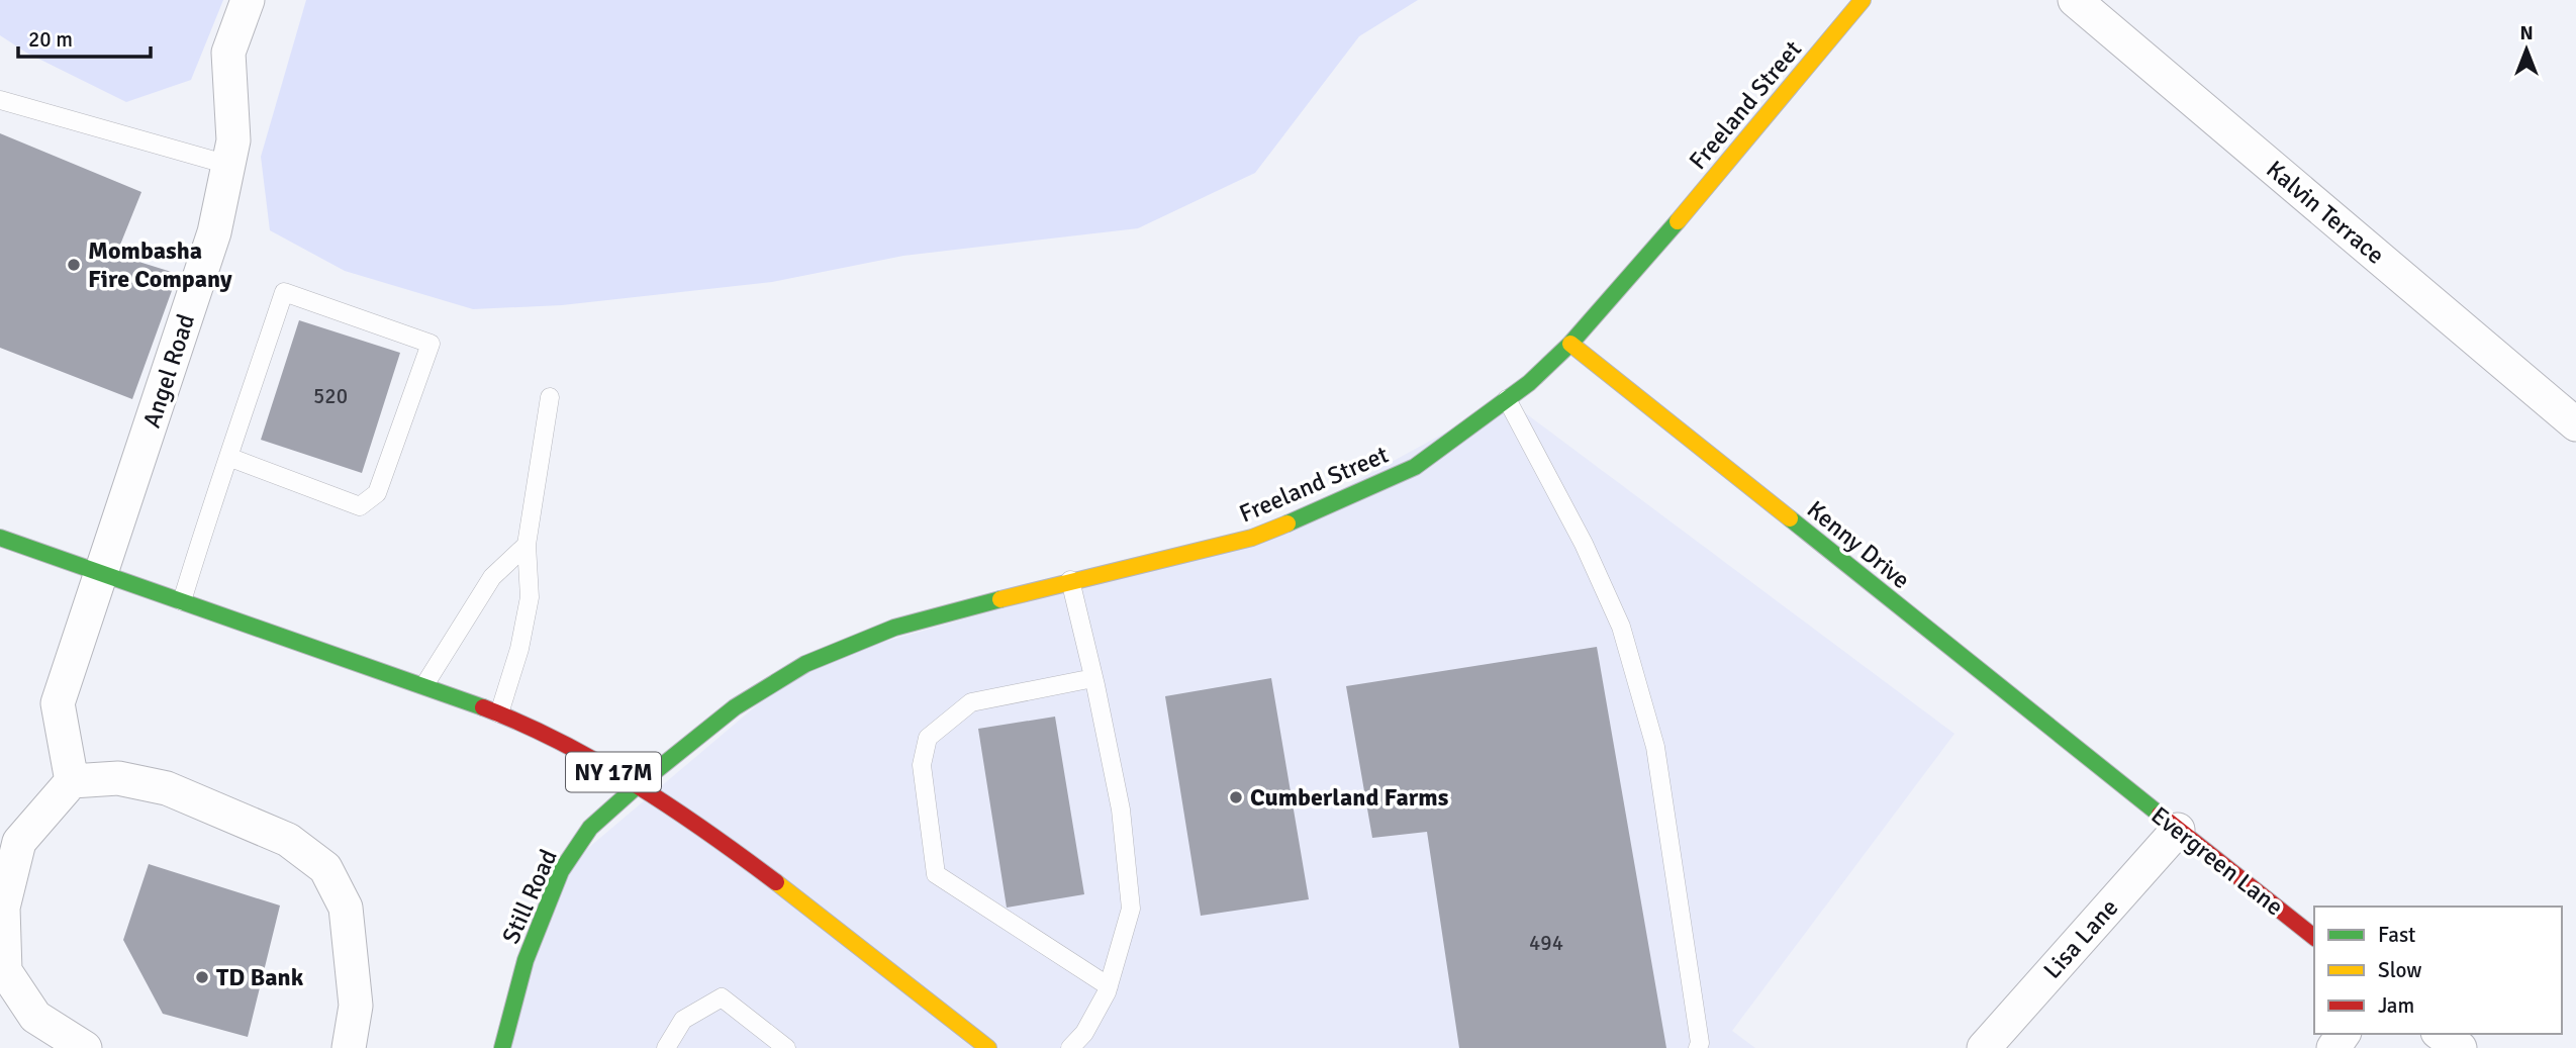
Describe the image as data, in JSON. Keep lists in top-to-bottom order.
{
  "streets": {
    "main road": [
      "Freeland Street",
      "Kenny Drive",
      "NY 17M",
      "Evergreen Lane",
      "Still Road"
    ],
    "street": ["Kalvin Terrace", "Angel Road", "Lisa Lane"]
  },
  "crossings": [
    ["Freeland Street", "Kenny Drive"],
    ["Freeland Street", "NY 17M"],
    ["Freeland Street", "Still Road"],
    ["Angel Road", "NY 17M"],
    ["Kenny Drive", "Evergreen Lane"],
    ["NY 17M", "Still Road"],
    ["Evergreen Lane", "Lisa Lane"]
  ],
  "places": ["Mombasha Fire Company", "Cumberland Farms", "TD Bank"],
  "house_numbers": ["520", "494"],
  "legend": ["Fast", "Slow", "Jam"],
  "scale_bar": "20 m",
  "north": "top"
}
